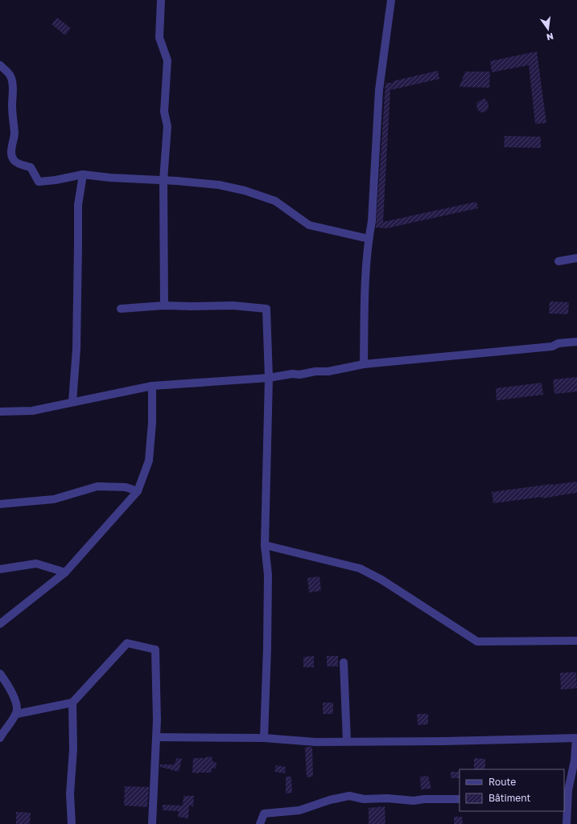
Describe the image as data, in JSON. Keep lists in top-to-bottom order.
{
  "legend": ["Route", "Bâtiment"],
  "north": "bottom"
}
